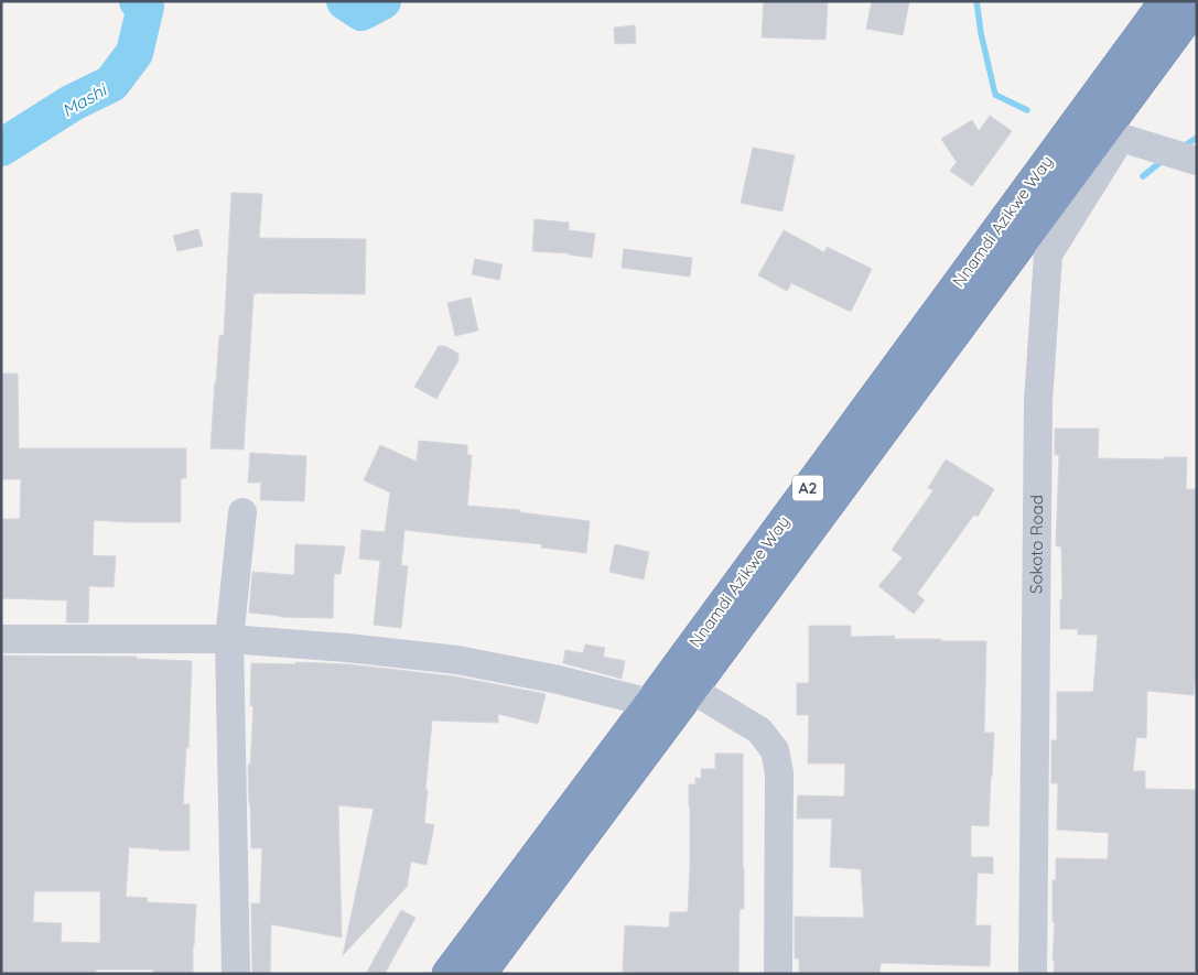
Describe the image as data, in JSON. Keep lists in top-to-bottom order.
{
  "streets": {
    "highway": ["Nnamdi Azikwe Way", "A2"],
    "street": ["Sokoto Road"]
  },
  "water": ["Mashi"]
}
